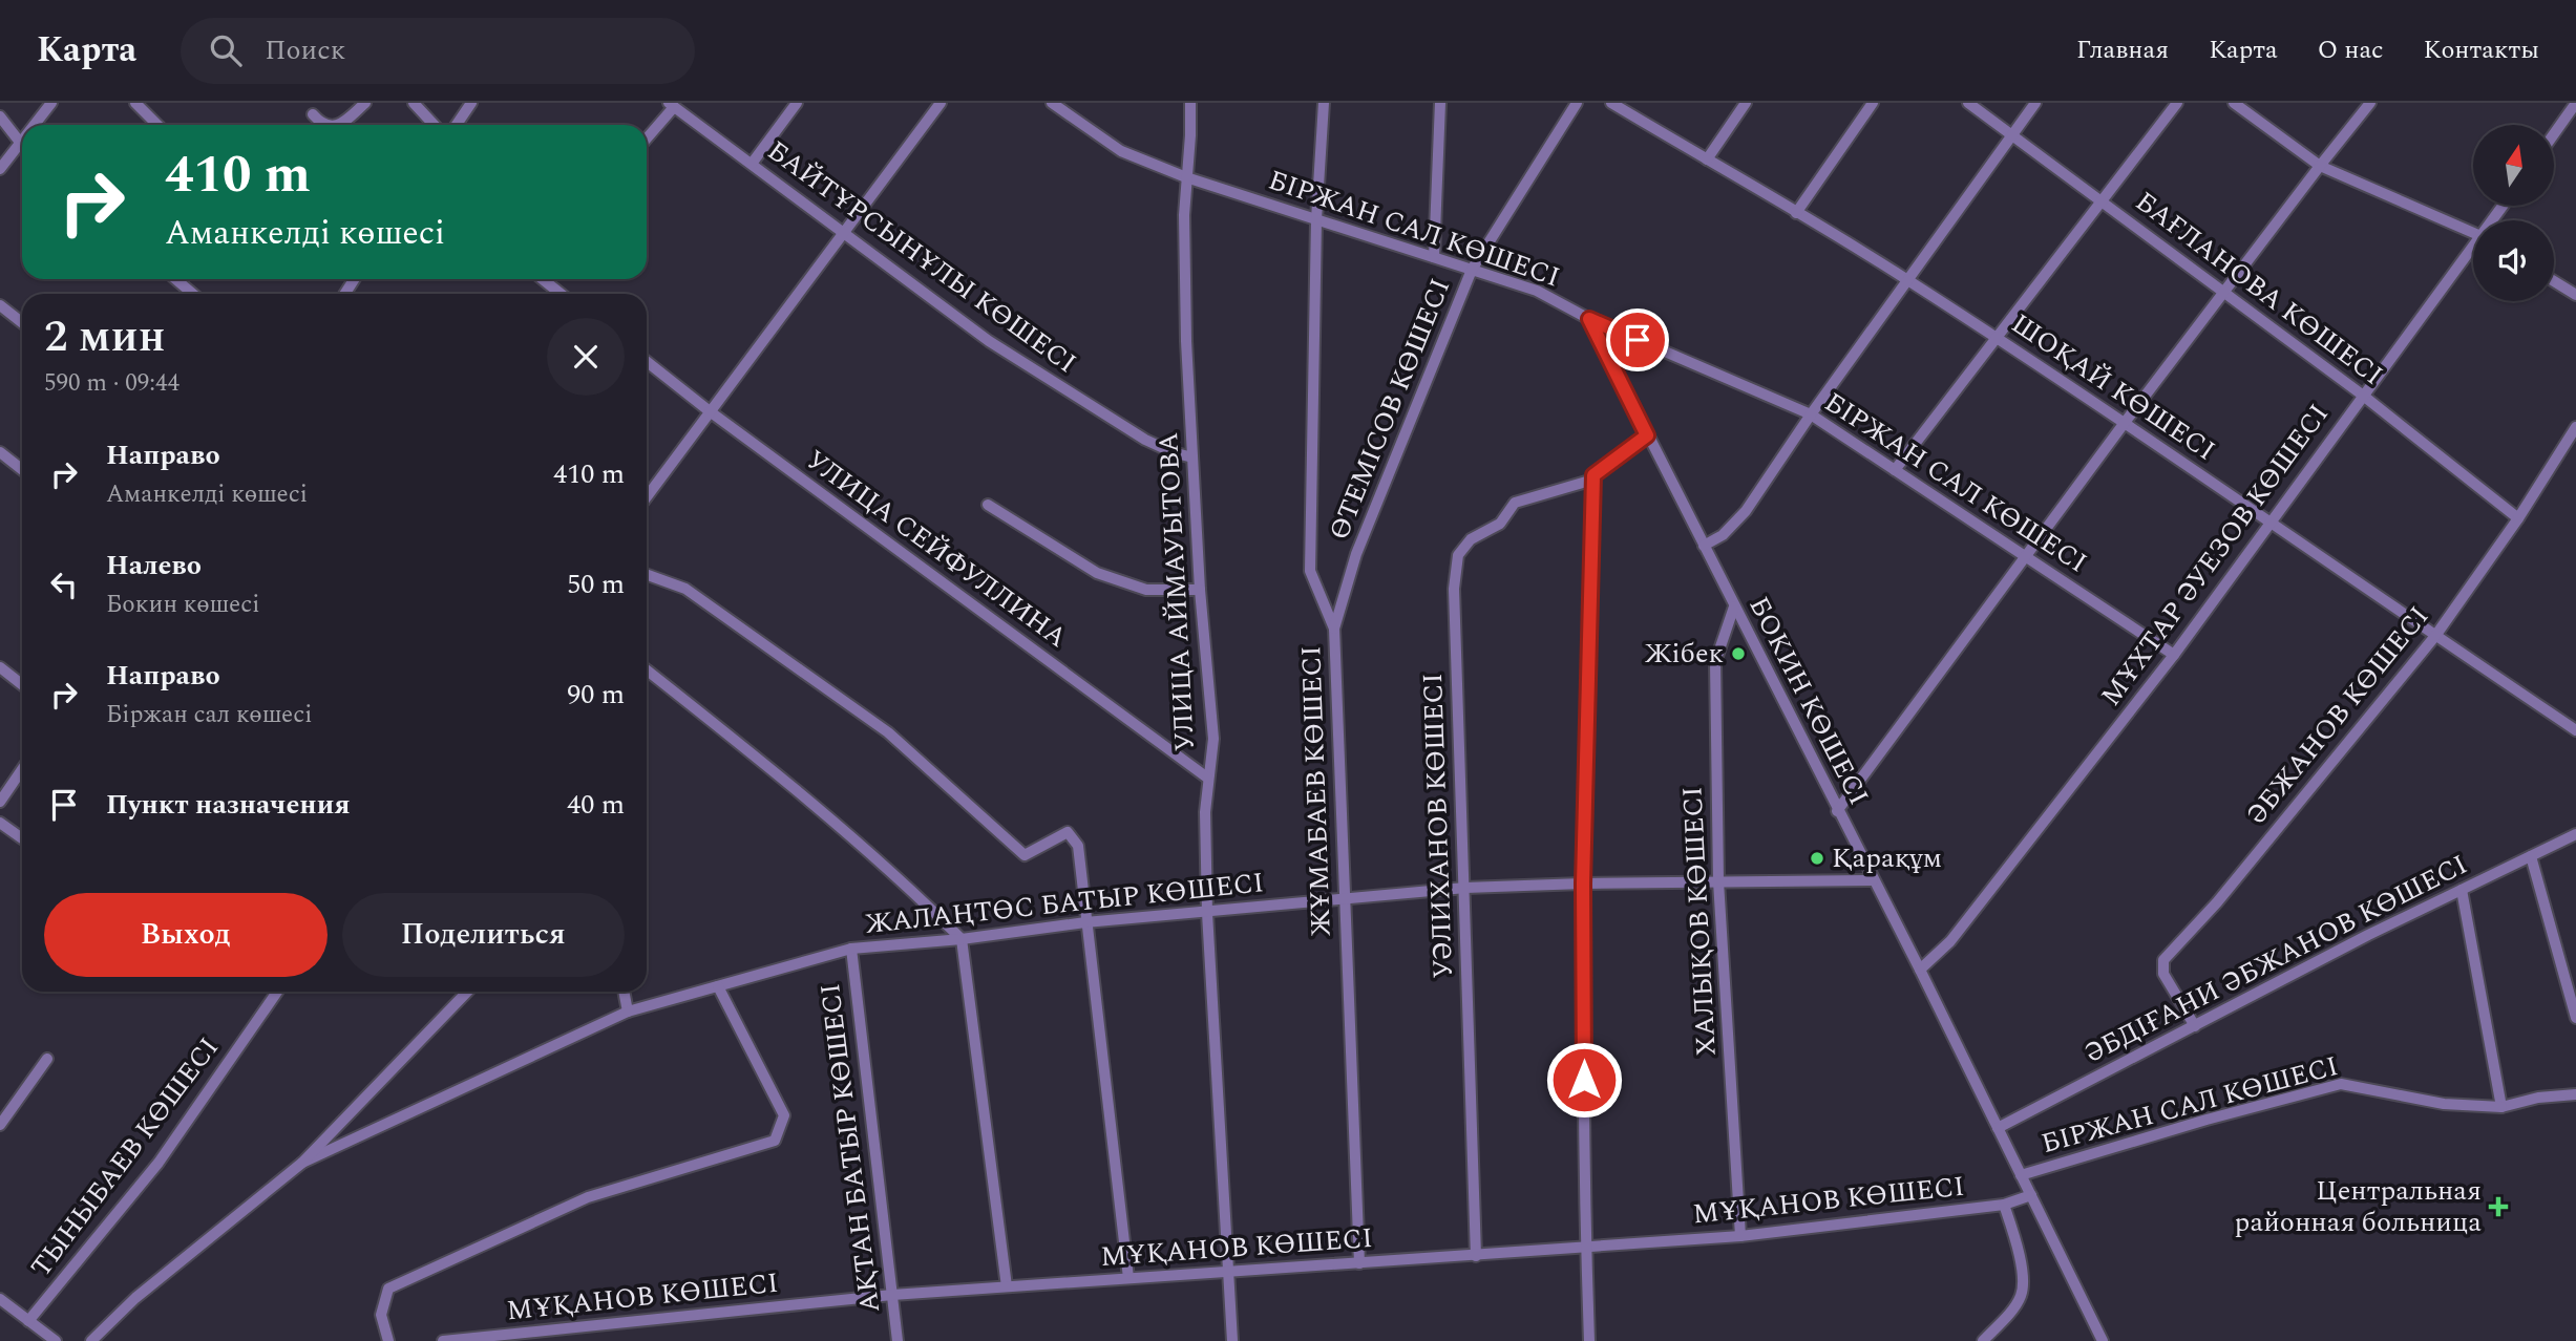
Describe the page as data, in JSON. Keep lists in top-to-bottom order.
{
  "streets": {
    "street": [
      "БІРЖАН САЛ КӨШЕСІ",
      "БАЙТҰРСЫНҰЛЫ КӨШЕСІ",
      "БАҒЛАНОВА КӨШЕСІ",
      "ШОҚАЙ КӨШЕСІ",
      "ӨТЕМІСОВ КӨШЕСІ",
      "УЛИЦА СЕЙФУЛЛИНА",
      "МҰХТАР ӘУЕЗОВ КӨШЕСІ",
      "УЛИЦА АЙМАУЫТОВА",
      "БОКИН КӨШЕСІ",
      "ӘБЖАНОВ КӨШЕСІ",
      "ЖҰМАБАЕВ КӨШЕСІ",
      "УӘЛИХАНОВ КӨШЕСІ",
      "ЖАЛАҢТӨС БАТЫР КӨШЕСІ",
      "ХАЛЫҚОВ КӨШЕСІ",
      "ӘБДІҒАНИ ӘБЖАНОВ КӨШЕСІ",
      "АҚТАН БАТЫР КӨШЕСІ",
      "ТЫНЫБАЕВ КӨШЕСІ",
      "МҰҚАНОВ КӨШЕСІ"
    ]
  },
  "crossings": [
    ["БІРЖАН САЛ КӨШЕСІ", "ӨТЕМІСОВ КӨШЕСІ"],
    ["БІРЖАН САЛ КӨШЕСІ", "МҰХТАР ӘУЕЗОВ КӨШЕСІ"],
    ["БІРЖАН САЛ КӨШЕСІ", "УЛИЦА АЙМАУЫТОВА"],
    ["БІРЖАН САЛ КӨШЕСІ", "БОКИН КӨШЕСІ"],
    ["БІРЖАН САЛ КӨШЕСІ", "ЖҰМАБАЕВ КӨШЕСІ"],
    ["БАЙТҰРСЫНҰЛЫ КӨШЕСІ", "УЛИЦА АЙМАУЫТОВА"],
    ["БАҒЛАНОВА КӨШЕСІ", "МҰХТАР ӘУЕЗОВ КӨШЕСІ"],
    ["БАҒЛАНОВА КӨШЕСІ", "ӘБЖАНОВ КӨШЕСІ"],
    ["ШОҚАЙ КӨШЕСІ", "МҰХТАР ӘУЕЗОВ КӨШЕСІ"],
    ["ШОҚАЙ КӨШЕСІ", "ӘБЖАНОВ КӨШЕСІ"],
    ["ӨТЕМІСОВ КӨШЕСІ", "ЖҰМАБАЕВ КӨШЕСІ"],
    ["УЛИЦА СЕЙФУЛЛИНА", "УЛИЦА АЙМАУЫТОВА"],
    ["МҰХТАР ӘУЕЗОВ КӨШЕСІ", "БОКИН КӨШЕСІ"],
    ["УЛИЦА АЙМАУЫТОВА", "ЖАЛАҢТӨС БАТЫР КӨШЕСІ"],
    ["УЛИЦА АЙМАУЫТОВА", "МҰҚАНОВ КӨШЕСІ"],
    ["БОКИН КӨШЕСІ", "ЖАЛАҢТӨС БАТЫР КӨШЕСІ"],
    ["БОКИН КӨШЕСІ", "ХАЛЫҚОВ КӨШЕСІ"],
    ["БОКИН КӨШЕСІ", "ӘБДІҒАНИ ӘБЖАНОВ КӨШЕСІ"],
    ["БОКИН КӨШЕСІ", "МҰҚАНОВ КӨШЕСІ"],
    ["ӘБЖАНОВ КӨШЕСІ", "ӘБДІҒАНИ ӘБЖАНОВ КӨШЕСІ"],
    ["ЖҰМАБАЕВ КӨШЕСІ", "ЖАЛАҢТӨС БАТЫР КӨШЕСІ"],
    ["ЖҰМАБАЕВ КӨШЕСІ", "МҰҚАНОВ КӨШЕСІ"],
    ["УӘЛИХАНОВ КӨШЕСІ", "ЖАЛАҢТӨС БАТЫР КӨШЕСІ"],
    ["УӘЛИХАНОВ КӨШЕСІ", "МҰҚАНОВ КӨШЕСІ"],
    ["ЖАЛАҢТӨС БАТЫР КӨШЕСІ", "ХАЛЫҚОВ КӨШЕСІ"],
    ["ЖАЛАҢТӨС БАТЫР КӨШЕСІ", "АҚТАН БАТЫР КӨШЕСІ"],
    ["ХАЛЫҚОВ КӨШЕСІ", "МҰҚАНОВ КӨШЕСІ"],
    ["АҚТАН БАТЫР КӨШЕСІ", "МҰҚАНОВ КӨШЕСІ"]
  ],
  "places": {
    "other": ["Жібек", "Қарақұм"],
    "health": ["Центральная районная больница"]
  },
  "north": "top",
  "page": {
    "header": "Карта",
    "search": "Поиск",
    "nav": [
      "Главная",
      "Карта",
      "О нас",
      "Контакты"
    ],
    "turn": ["410 m", "Аманкелді көшесі"],
    "heading": ["2 мин", "590 m · 09:44"],
    "list": [
      {
        "name": "Направо",
        "note": "Аманкелді көшесі",
        "value": "410 m"
      },
      {
        "name": "Налево",
        "note": "Бокин көшесі",
        "value": "50 m"
      },
      {
        "name": "Направо",
        "note": "Біржан сал көшесі",
        "value": "90 m"
      },
      {
        "name": "Пункт назначения",
        "value": "40 m"
      }
    ],
    "buttons": ["Выход", "Поделиться"]
  }
}
